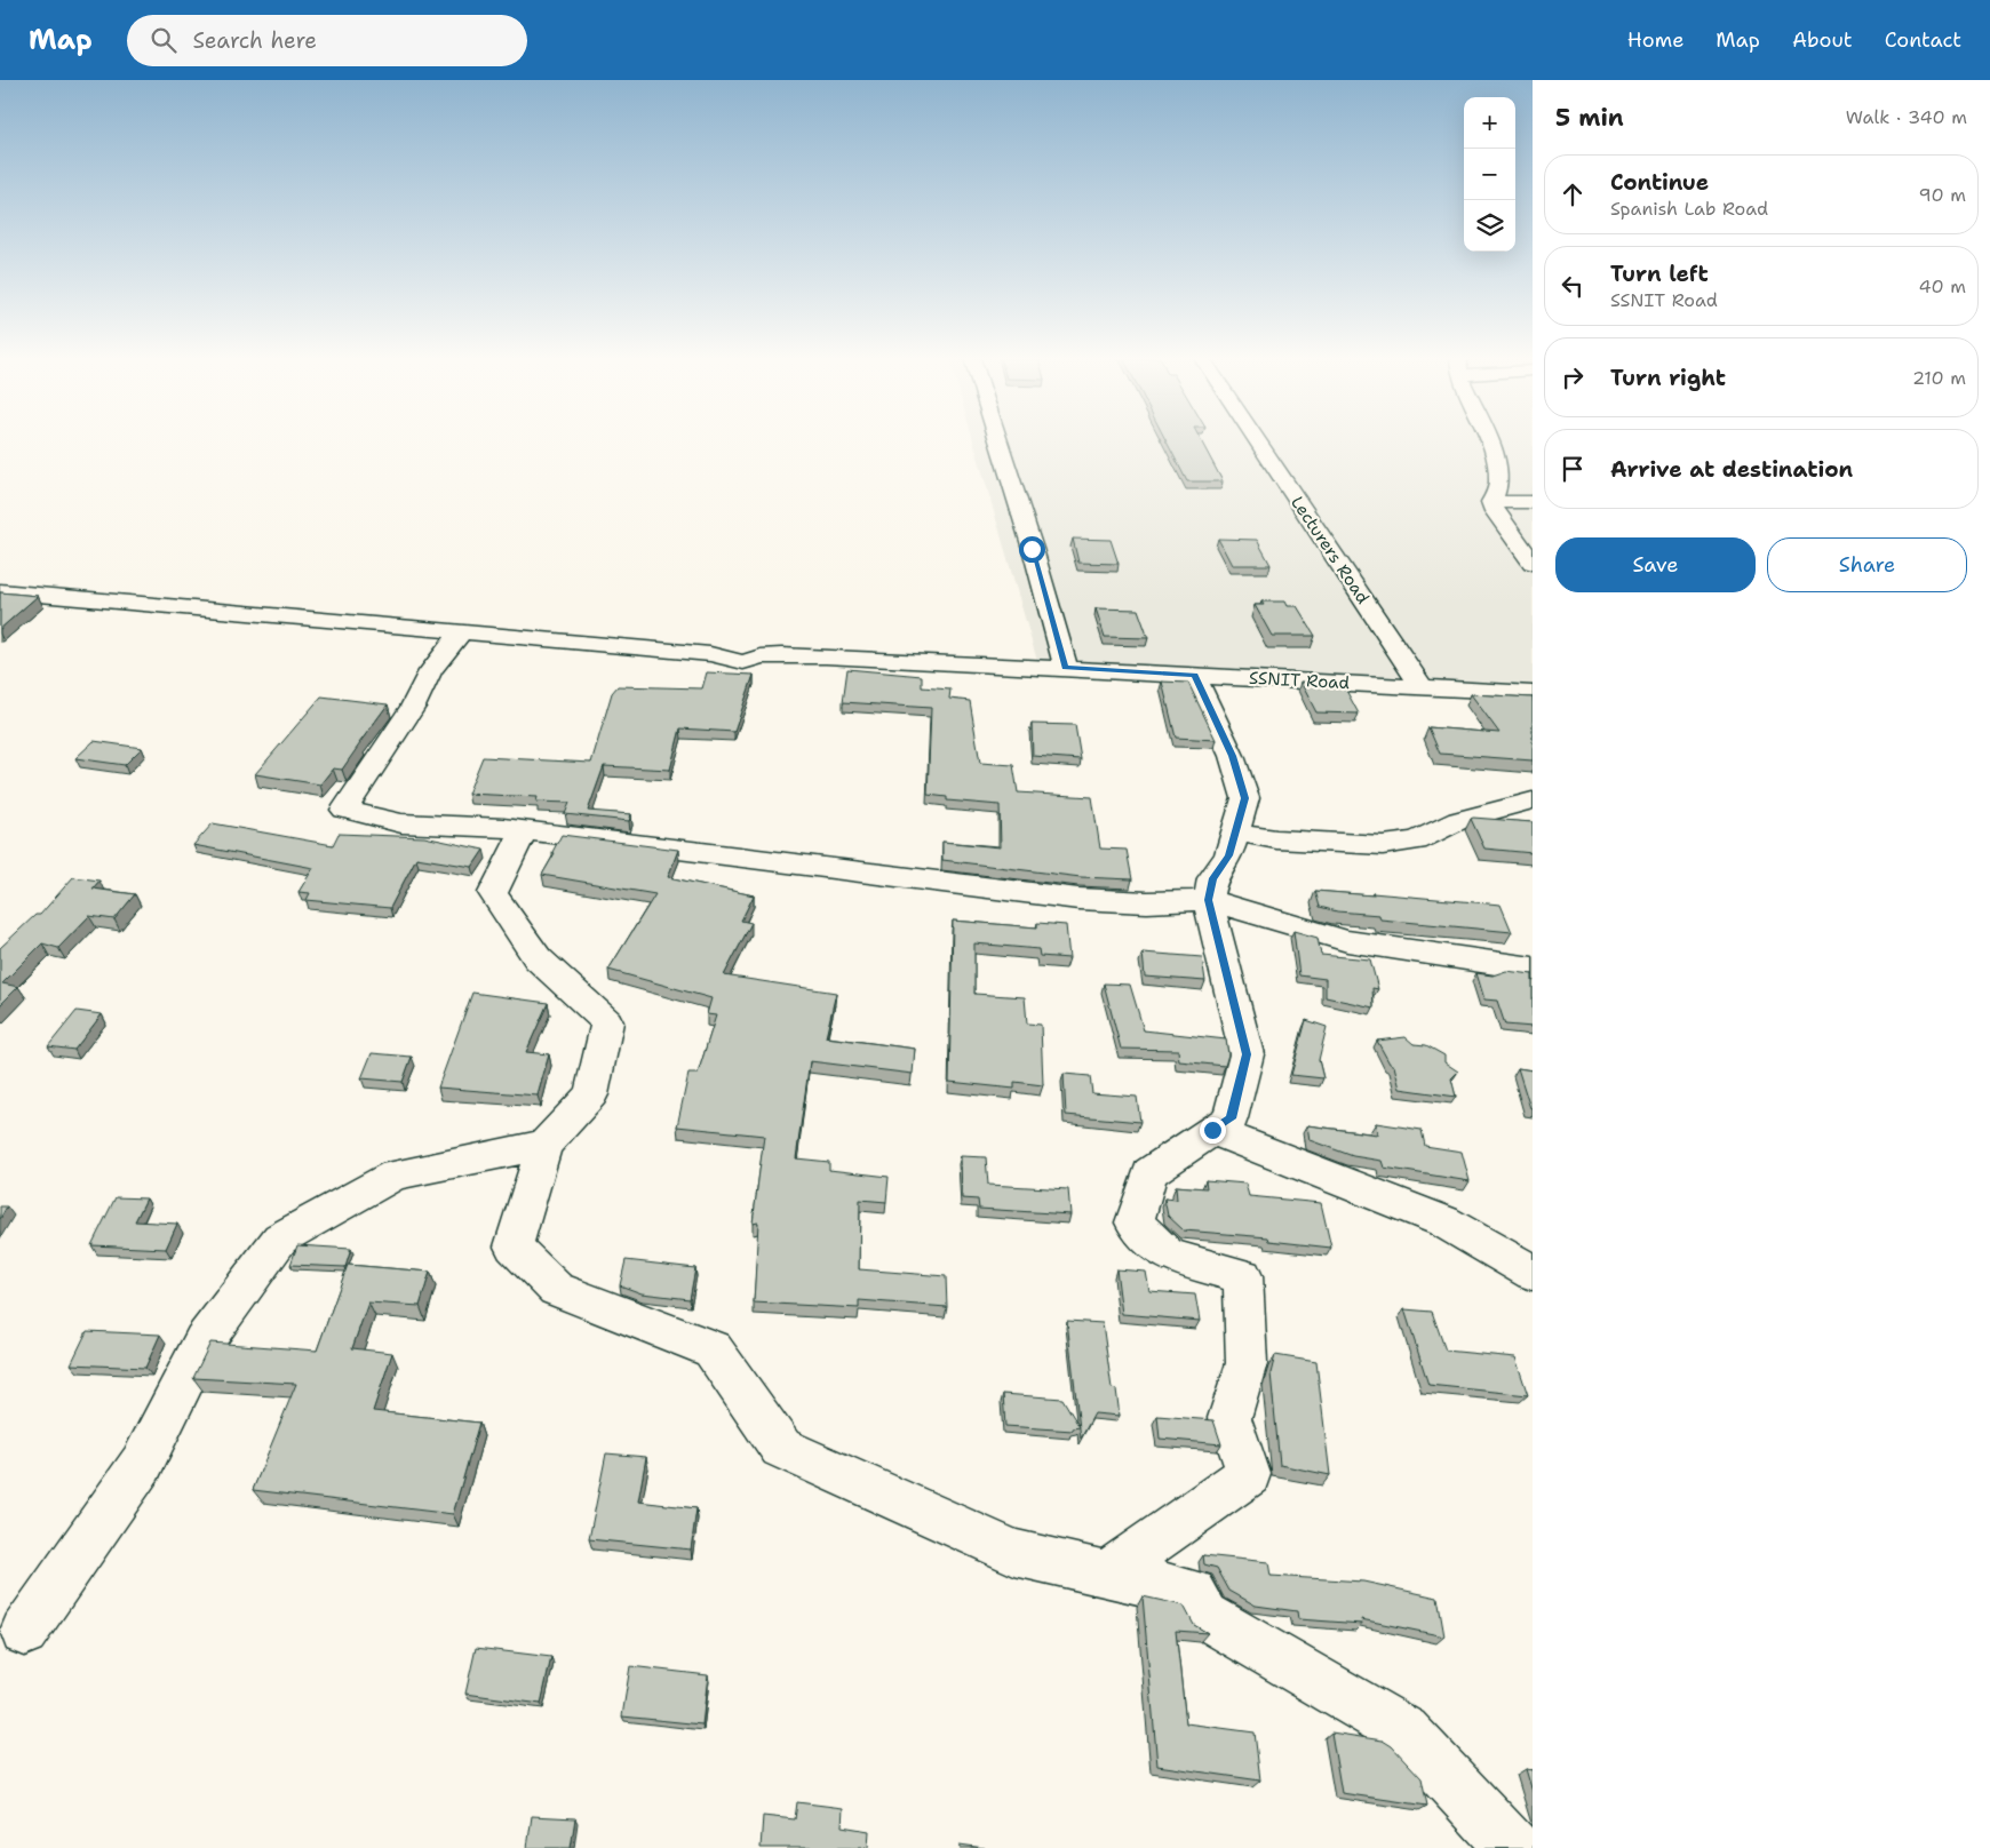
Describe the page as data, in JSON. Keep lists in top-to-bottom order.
{
  "streets": {
    "street": ["Lecturers Road", "SSNIT Road"]
  },
  "crossings": [
    ["Lecturers Road", "SSNIT Road"]
  ],
  "page": {
    "header": "Map",
    "search": "Search here",
    "nav": [
      "Home",
      "Map",
      "About",
      "Contact"
    ],
    "heading": ["5 min", "Walk · 340 m"],
    "map_buttons": ["+", "−"],
    "list": [
      ["Continue", "Spanish Lab Road", "90 m"],
      ["Turn left", "SSNIT Road", "40 m"],
      ["Turn right", "210 m"],
      "Arrive at destination"
    ],
    "buttons": ["Save", "Share"]
  }
}
